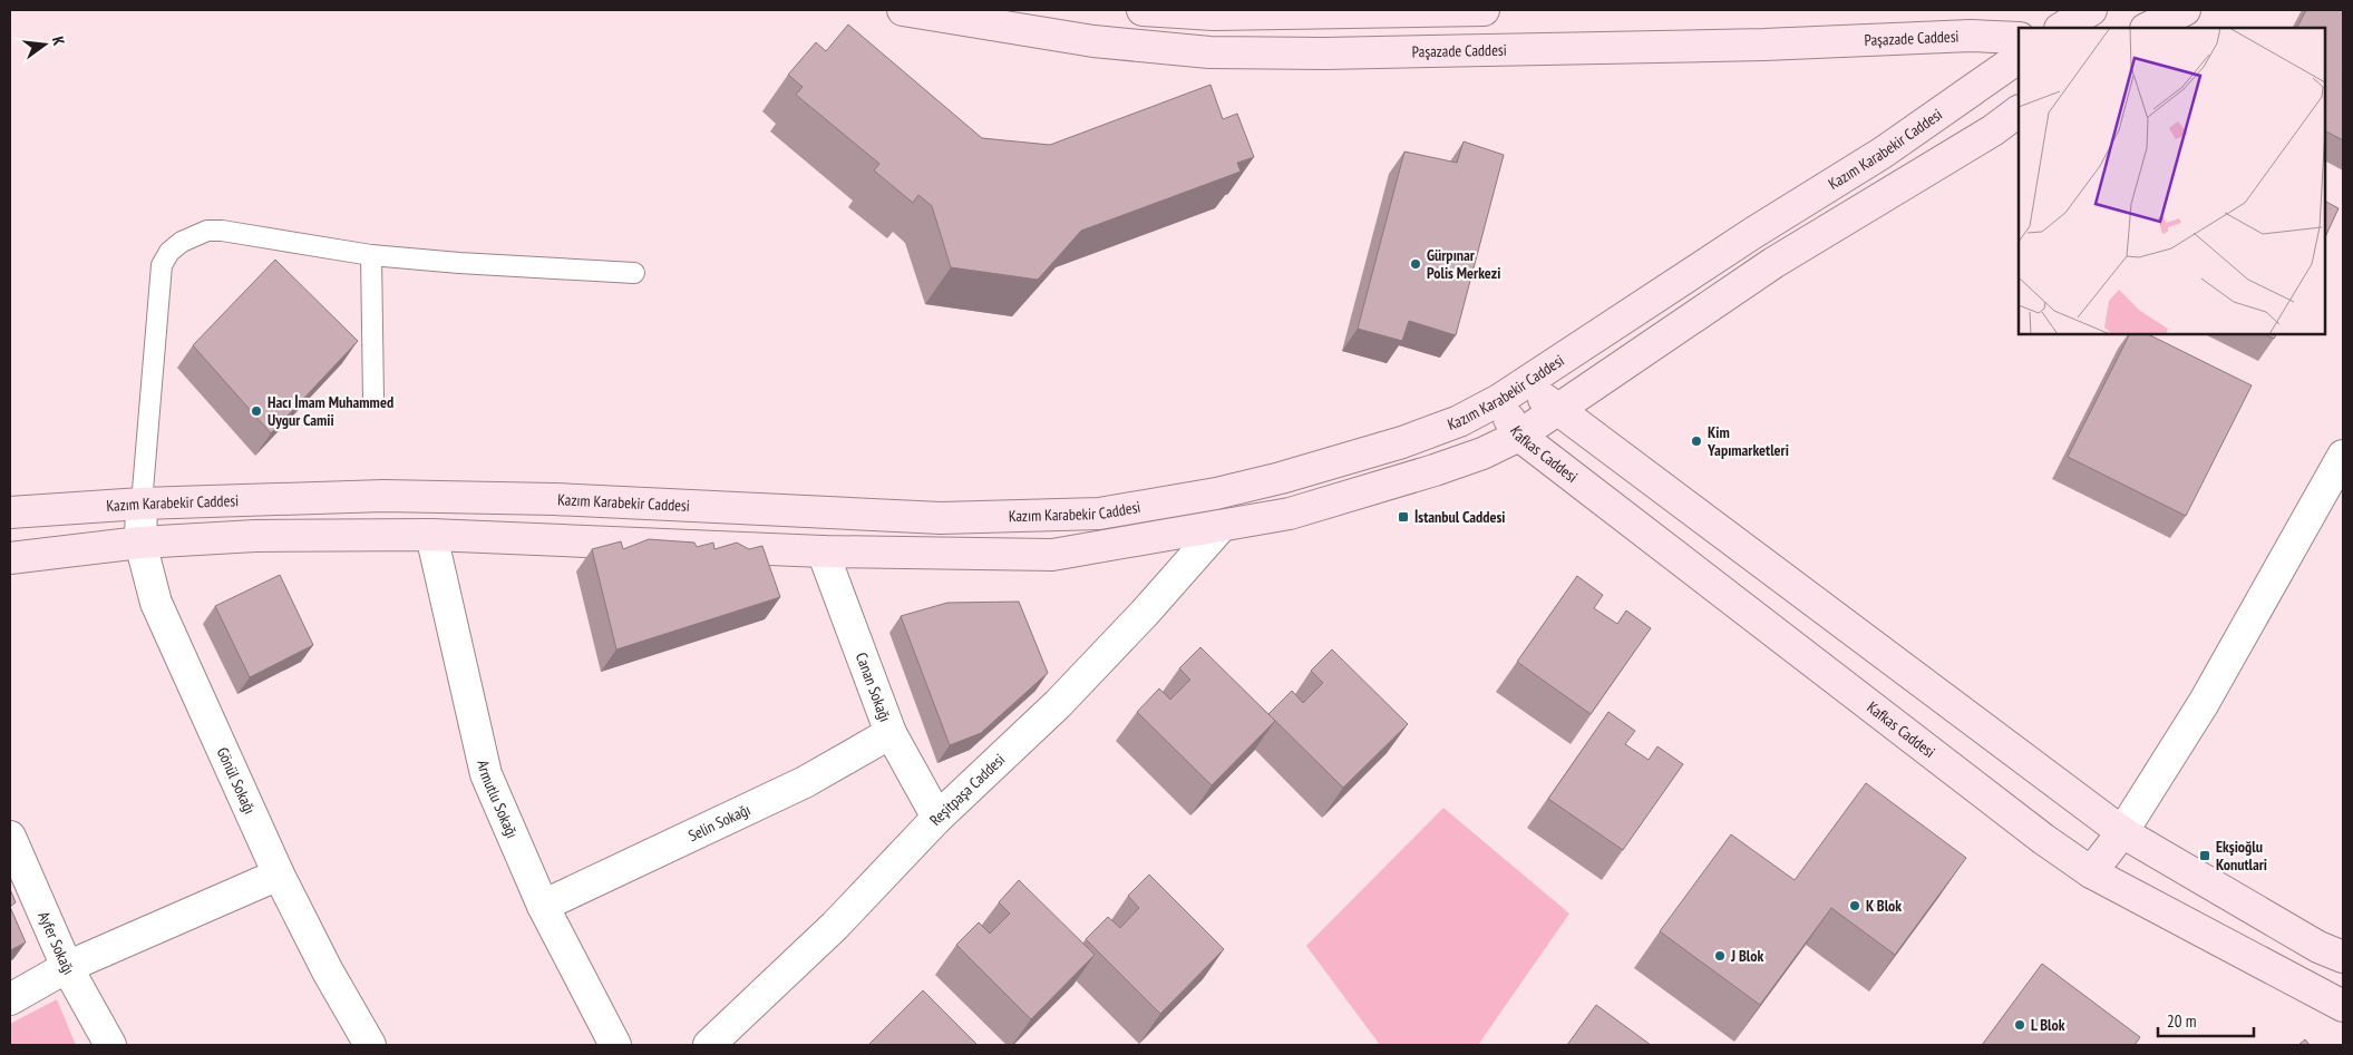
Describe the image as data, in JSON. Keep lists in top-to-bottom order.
{
  "streets": {
    "street": [
      "Paşazade Caddesi",
      "Kazım Karabekir Caddesi",
      "Kafkas Caddesi",
      "Canan Sokağı",
      "Gönül Sokağı",
      "Reşitpaşa Caddesi",
      "Armutlu Sokağı",
      "Selin Sokağı",
      "Ayfer Sokağı"
    ]
  },
  "crossings": [
    ["Kazım Karabekir Caddesi", "Kafkas Caddesi"],
    ["Kazım Karabekir Caddesi", "Gönül Sokağı"],
    ["Canan Sokağı", "Reşitpaşa Caddesi"],
    ["Canan Sokağı", "Selin Sokağı"],
    ["Armutlu Sokağı", "Selin Sokağı"]
  ],
  "places": {
    "other": [
      "Gürpınar Polis Merkezi",
      "Hacı İmam Muhammed Uygur Camii",
      "Kim Yapımarketleri",
      "K Blok",
      "J Blok",
      "L Blok"
    ],
    "transit": ["İstanbul Caddesi", "Ekşioğlu Konutlari"]
  },
  "scale_bar": "20 m",
  "north": "right"
}
